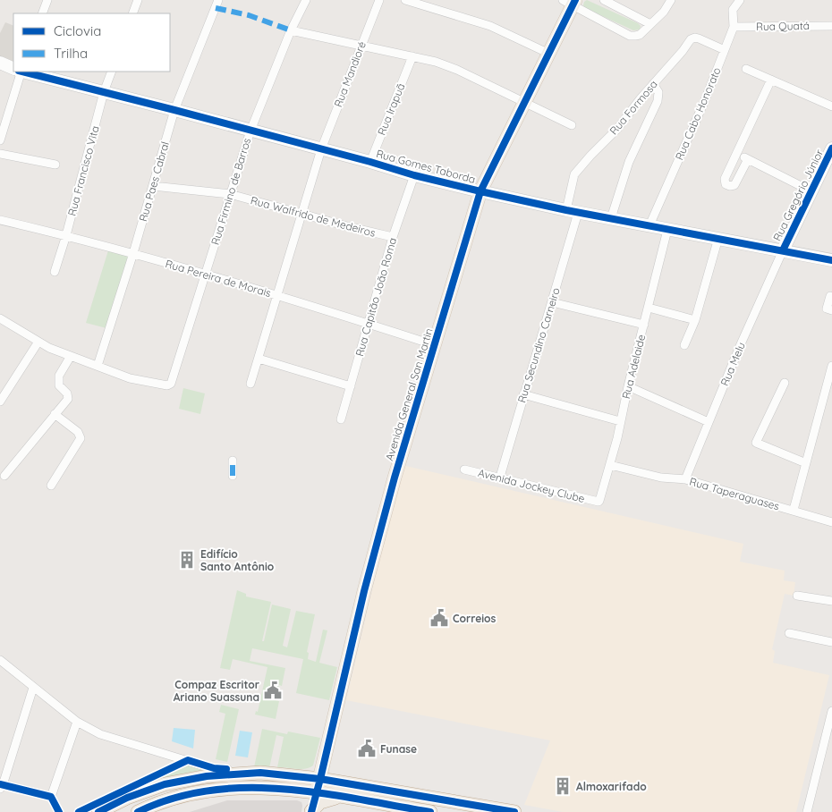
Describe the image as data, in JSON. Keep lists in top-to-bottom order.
{
  "streets": {
    "main road": ["Rua Gomes Taborda", "Rua Gregório Júnior", "Avenida General San Martin"],
    "street": [
      "Rua Quatá",
      "Rua Mandioré",
      "Rua Formosa",
      "Rua Irapuã",
      "Rua Cabo Honorato",
      "Rua Francisco Vita",
      "Rua Paes Cabral",
      "Rua Firmino de Barros",
      "Rua Walfrido de Medeiros",
      "Rua Pereira de Morais",
      "Rua Capitão João Roma",
      "Rua Secundino Carneiro",
      "Rua Melu",
      "Rua Adelaide",
      "Avenida Jockey Clube",
      "Rua Taperaguases"
    ]
  },
  "crossings": [
    ["Rua Quatá", "Rua Cabo Honorato"],
    ["Rua Mandioré", "Rua Gomes Taborda"],
    ["Rua Mandioré", "Rua Walfrido de Medeiros"],
    ["Rua Mandioré", "Rua Pereira de Morais"],
    ["Rua Formosa", "Rua Cabo Honorato"],
    ["Rua Formosa", "Rua Gomes Taborda"],
    ["Rua Formosa", "Rua Secundino Carneiro"],
    ["Rua Irapuã", "Rua Gomes Taborda"],
    ["Rua Cabo Honorato", "Rua Gomes Taborda"],
    ["Rua Gomes Taborda", "Rua Francisco Vita"],
    ["Rua Gomes Taborda", "Rua Paes Cabral"],
    ["Rua Gomes Taborda", "Rua Firmino de Barros"],
    ["Rua Gomes Taborda", "Rua Gregório Júnior"],
    ["Rua Gomes Taborda", "Rua Capitão João Roma"],
    ["Rua Gomes Taborda", "Rua Secundino Carneiro"],
    ["Rua Gomes Taborda", "Rua Melu"],
    ["Rua Gomes Taborda", "Rua Adelaide"],
    ["Rua Gomes Taborda", "Avenida General San Martin"],
    ["Rua Francisco Vita", "Rua Pereira de Morais"],
    ["Rua Paes Cabral", "Rua Firmino de Barros"],
    ["Rua Paes Cabral", "Rua Walfrido de Medeiros"],
    ["Rua Paes Cabral", "Rua Pereira de Morais"],
    ["Rua Firmino de Barros", "Rua Walfrido de Medeiros"],
    ["Rua Firmino de Barros", "Rua Pereira de Morais"],
    ["Rua Gregório Júnior", "Rua Melu"],
    ["Rua Walfrido de Medeiros", "Rua Capitão João Roma"],
    ["Rua Pereira de Morais", "Rua Capitão João Roma"],
    ["Rua Pereira de Morais", "Avenida General San Martin"],
    ["Rua Secundino Carneiro", "Avenida Jockey Clube"],
    ["Rua Melu", "Rua Taperaguases"],
    ["Rua Adelaide", "Avenida Jockey Clube"],
    ["Rua Adelaide", "Rua Taperaguases"]
  ],
  "places": {
    "building": ["Edifício Santo Antônio", "Almoxarifado"],
    "public building": ["Correios", "Compaz Escritor Ariano Suassuna", "Funase"]
  },
  "legend": ["Ciclovia", "Trilha"]
}
